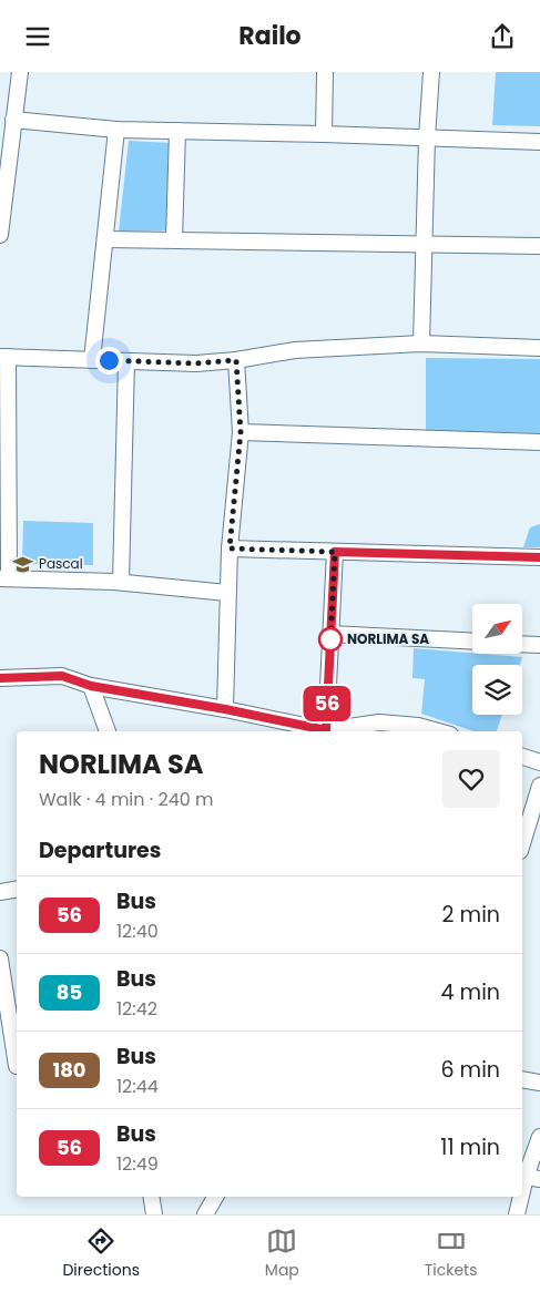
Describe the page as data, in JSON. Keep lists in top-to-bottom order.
{
  "places": {
    "school or university": ["Pascal"],
    "other": ["NORLIMA SA"]
  },
  "lines": ["bus line 56"],
  "north": "top right",
  "page": {
    "header": "Railo",
    "on_map": "56",
    "heading": [
      ["NORLIMA SA", "Walk · 4 min · 240 m"],
      "Departures"
    ],
    "list": [
      {
        "mark": "56",
        "name": "Bus",
        "note": "12:40",
        "value": "2 min"
      },
      {
        "mark": "85",
        "name": "Bus",
        "note": "12:42",
        "value": "4 min"
      },
      {
        "mark": "180",
        "name": "Bus",
        "note": "12:44",
        "value": "6 min"
      },
      {
        "mark": "56",
        "name": "Bus",
        "note": "12:49",
        "value": "11 min"
      }
    ],
    "tabs": ["Directions", "Map", "Tickets"]
  }
}
